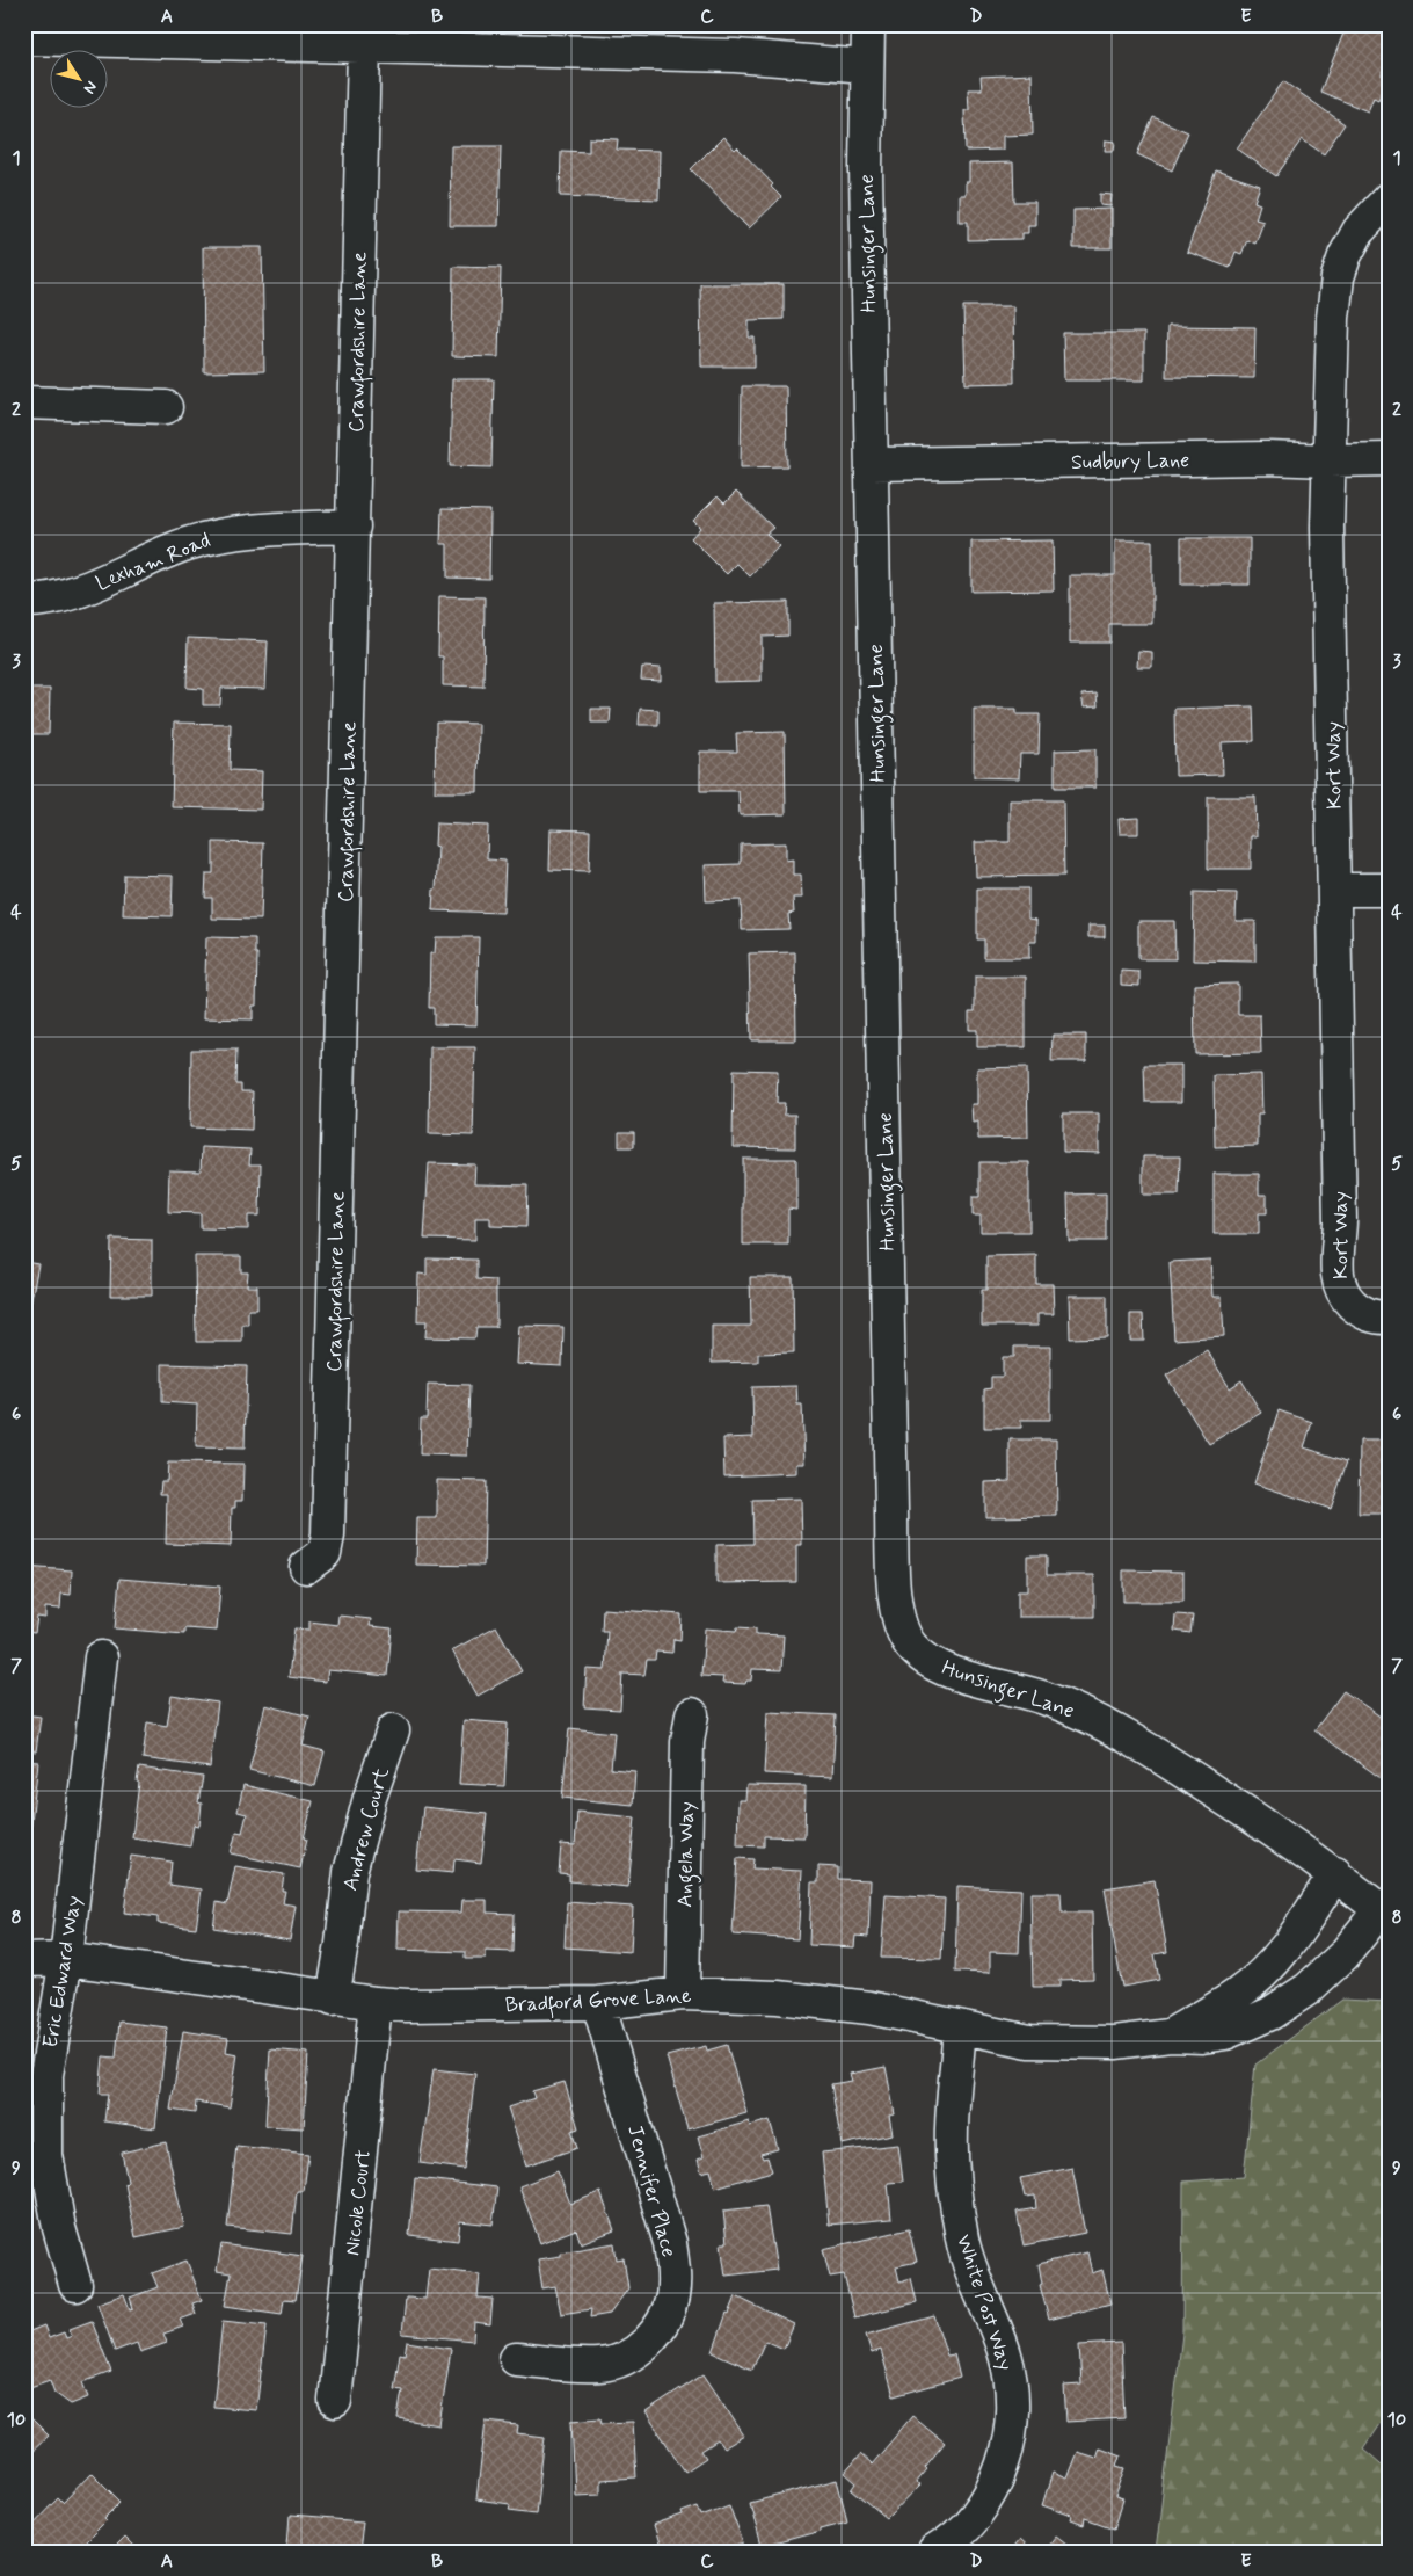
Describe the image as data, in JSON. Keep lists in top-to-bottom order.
{
  "streets": {
    "street": [
      "Hunsinger Lane",
      "Crawfordshire Lane",
      "Sudbury Lane",
      "Lexham Road",
      "Kort Way",
      "Andrew Court",
      "Angela Way",
      "Eric Edward Way",
      "Bradford Grove Lane",
      "Jennifer Place",
      "Nicole Court",
      "White Post Way"
    ]
  },
  "crossings": [
    ["Hunsinger Lane", "Sudbury Lane"],
    ["Hunsinger Lane", "Bradford Grove Lane"],
    ["Crawfordshire Lane", "Lexham Road"],
    ["Sudbury Lane", "Kort Way"],
    ["Andrew Court", "Bradford Grove Lane"],
    ["Angela Way", "Bradford Grove Lane"],
    ["Eric Edward Way", "Bradford Grove Lane"],
    ["Bradford Grove Lane", "Jennifer Place"],
    ["Bradford Grove Lane", "Nicole Court"],
    ["Bradford Grove Lane", "White Post Way"]
  ],
  "north": "bottom right",
  "grid": {
    "columns": [
      "A",
      "B",
      "C",
      "D",
      "E"
    ],
    "rows": [
      "1",
      "2",
      "3",
      "4",
      "5",
      "6",
      "7",
      "8",
      "9",
      "10"
    ]
  }
}
